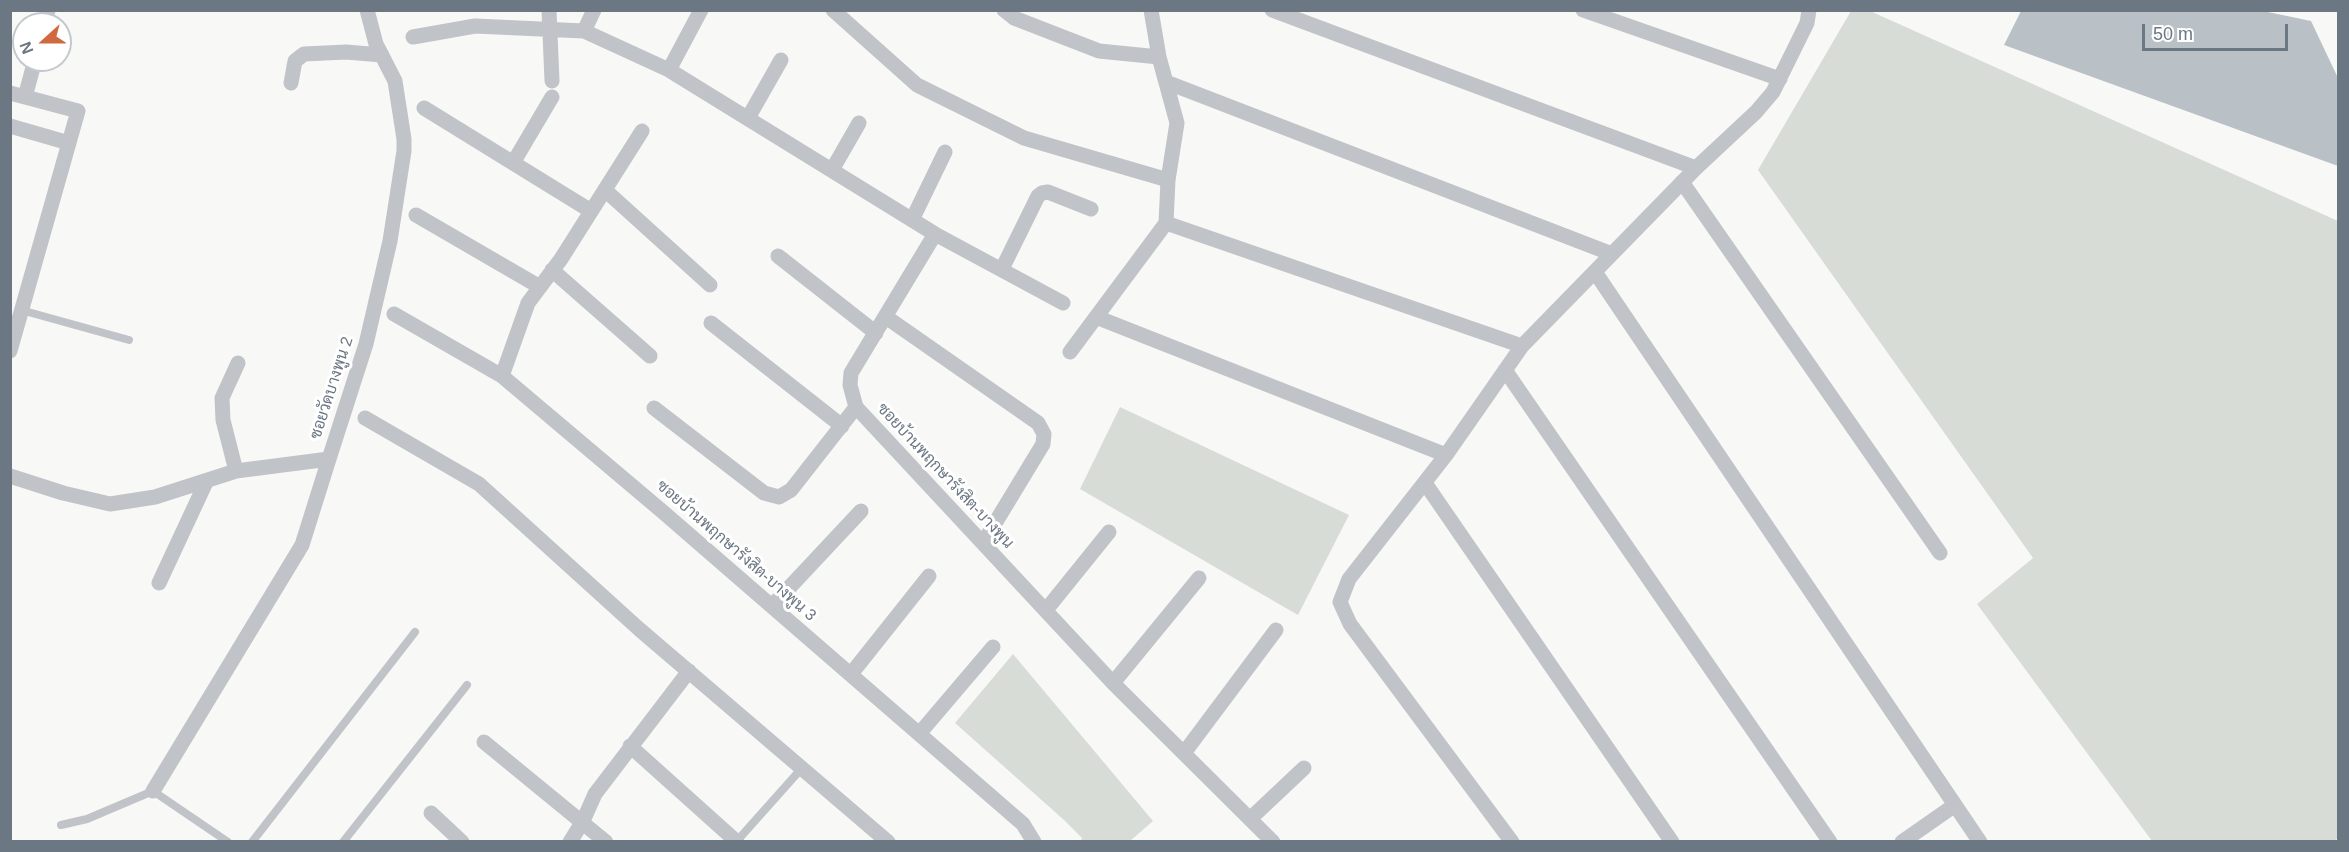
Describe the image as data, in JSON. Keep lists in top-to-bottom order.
{
  "streets": {
    "street": ["ซอยวัดบางพูน 2", "ซอยบ้านพฤกษารังสิต-บางพูน", "ซอยบ้านพฤกษารังสิต-บางพูน 3"]
  },
  "scale_bar": "50 m",
  "north": "left"
}
